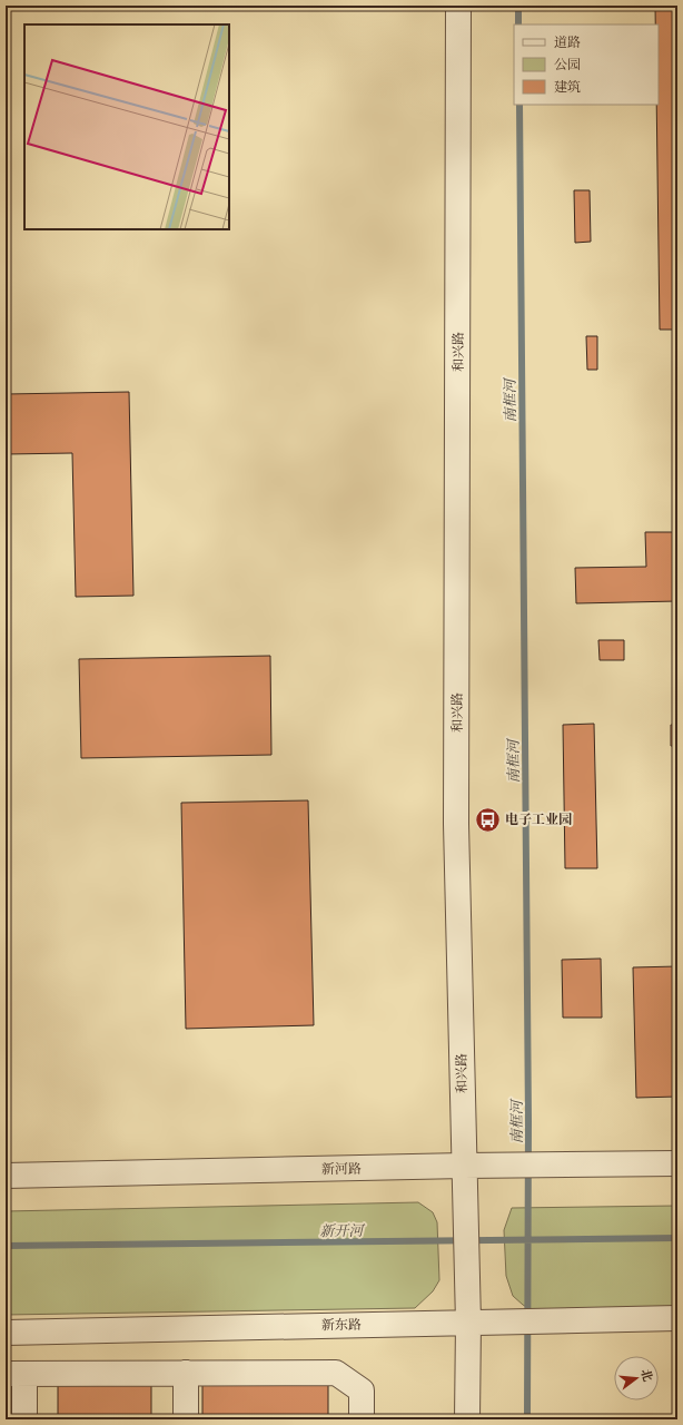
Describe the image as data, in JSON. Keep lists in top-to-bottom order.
{
  "streets": {
    "street": ["和兴路", "新河路", "新东路"]
  },
  "crossings": [
    ["和兴路", "新河路"],
    ["和兴路", "新东路"]
  ],
  "water": ["南框河", "新开河"],
  "places": {
    "bus stop": ["电子工业园"]
  },
  "legend": ["道路", "公园", "建筑"],
  "north": "right"
}
